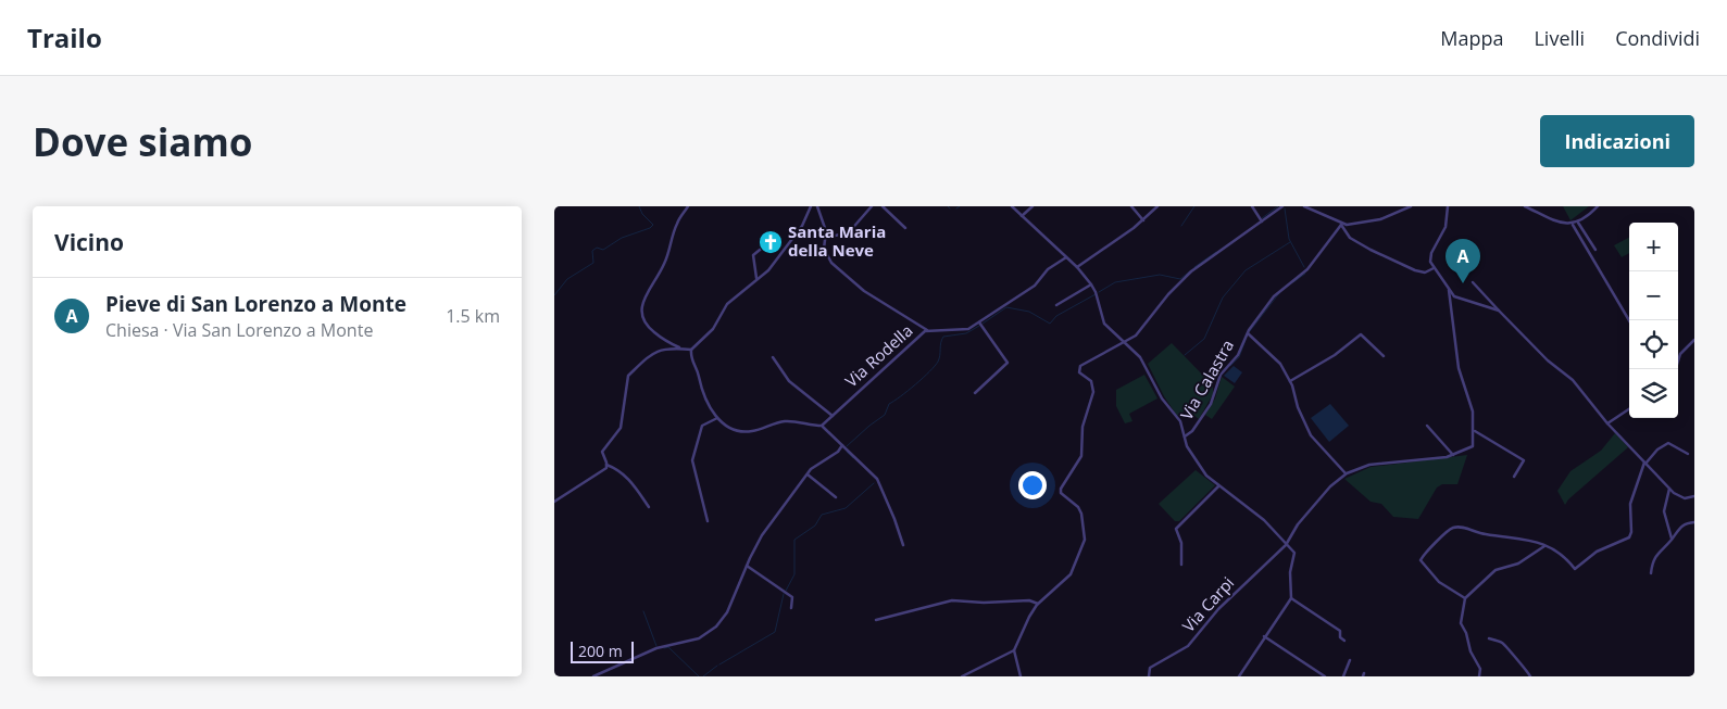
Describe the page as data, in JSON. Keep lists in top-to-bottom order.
{
  "streets": {
    "street": ["Via Rodella", "Via Calastra", "Via Carpi"]
  },
  "crossings": [
    ["Via Calastra", "Via Carpi"]
  ],
  "places": {
    "church": ["Santa Maria della Neve"]
  },
  "scale_bar": "200 m",
  "page": {
    "header": "Trailo",
    "nav": ["Mappa", "Livelli", "Condividi"],
    "buttons": "Indicazioni",
    "title": "Dove siamo",
    "heading": "Vicino",
    "map_buttons": ["+", "−"],
    "pins": "A",
    "list": [
      {
        "mark": "A",
        "name": "Pieve di San Lorenzo a Monte",
        "note": "Chiesa · Via San Lorenzo a Monte",
        "value": "1.5 km"
      }
    ],
    "scale": "200 m"
  }
}
